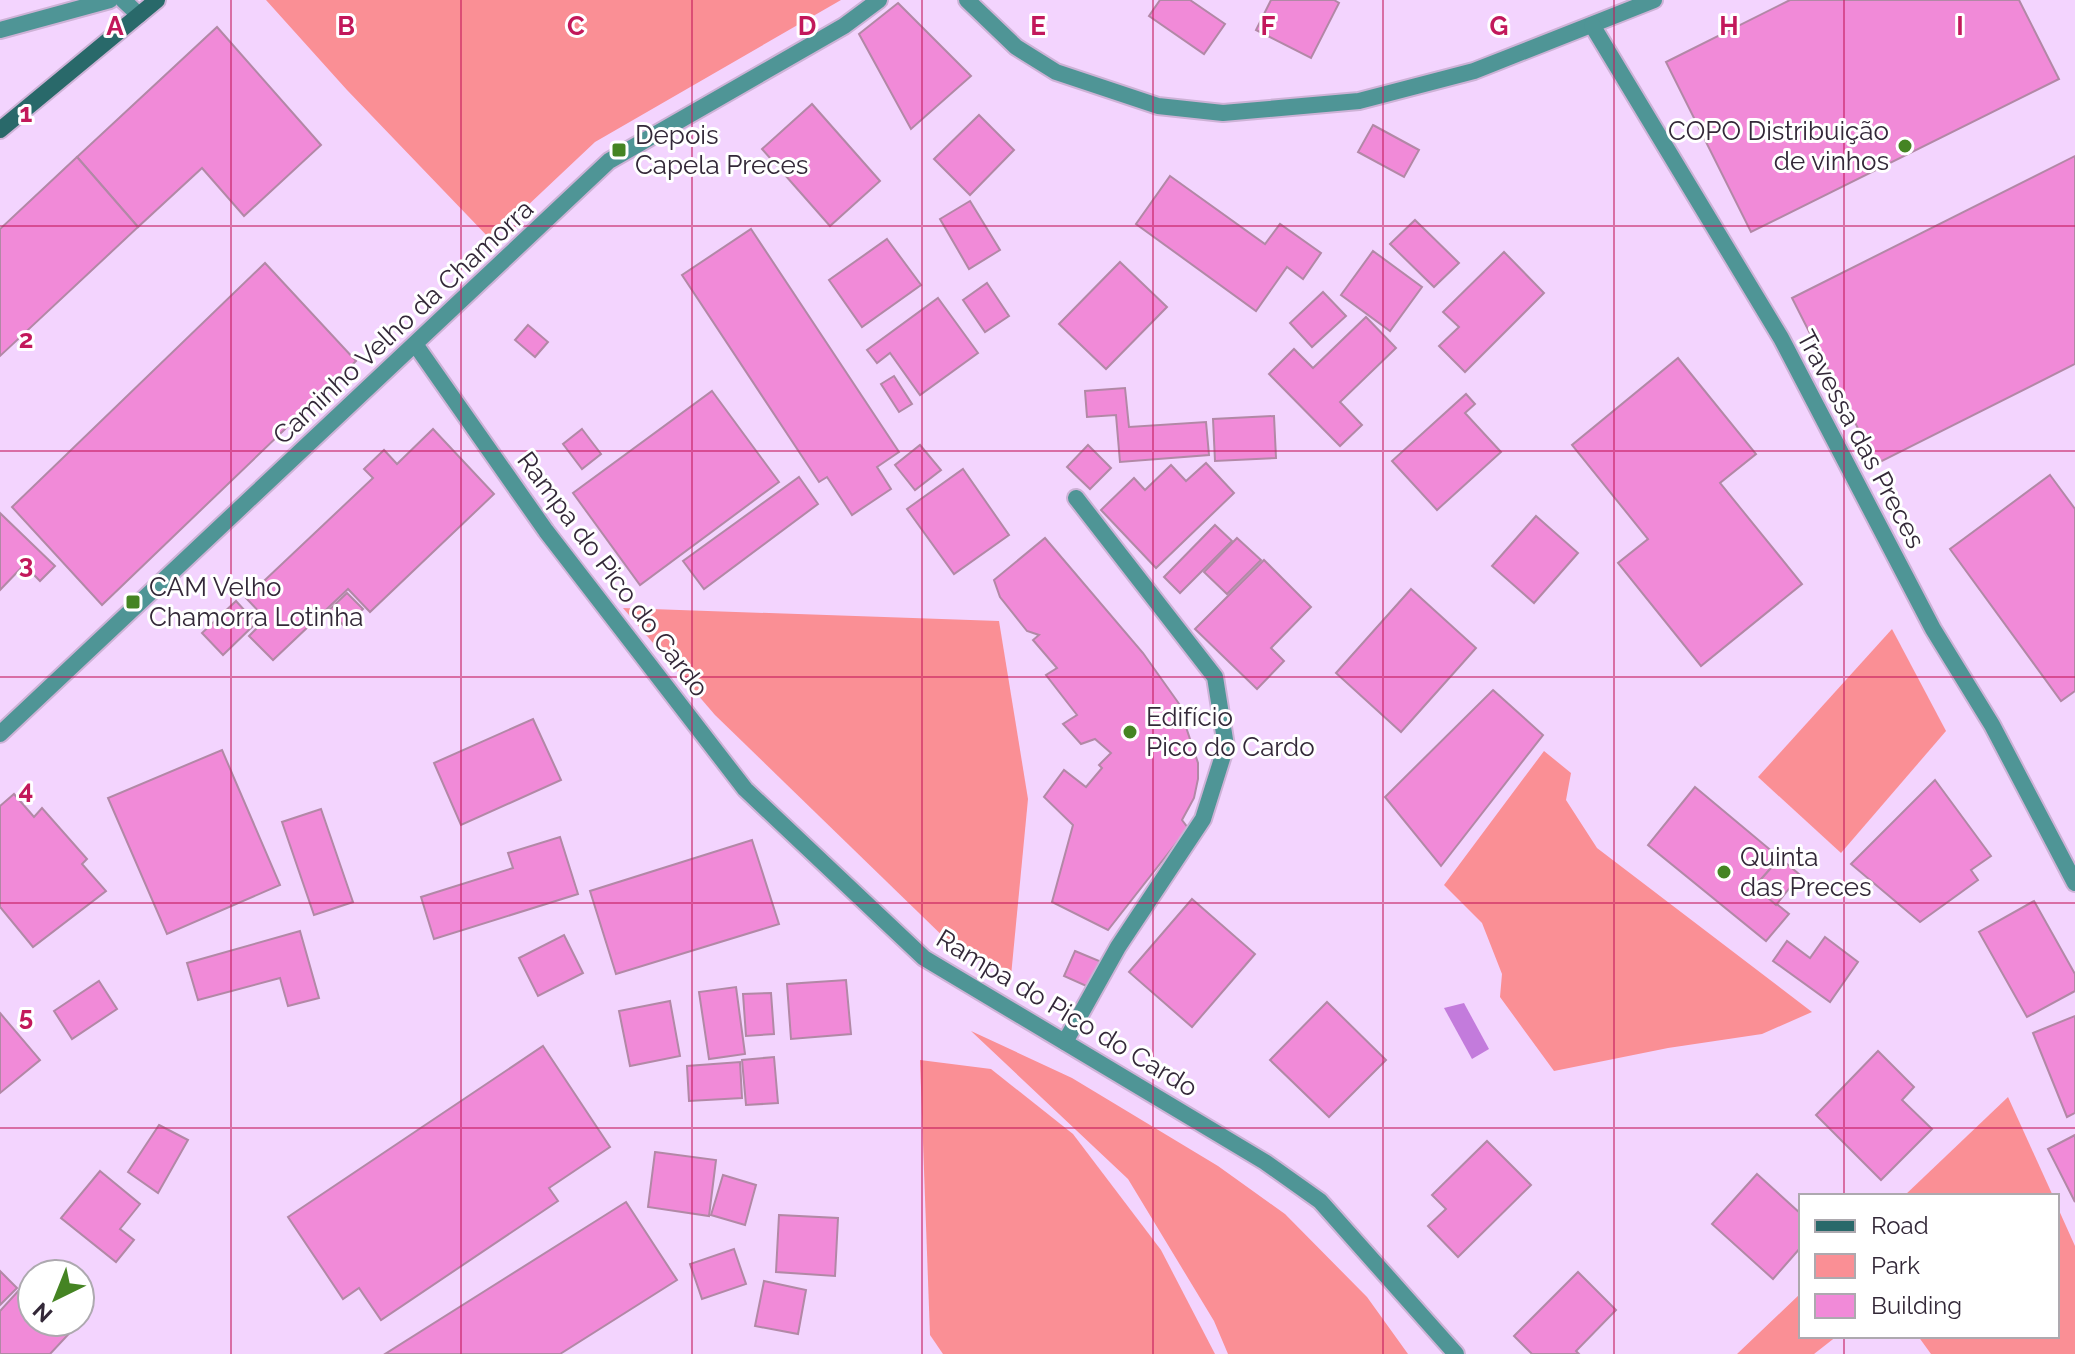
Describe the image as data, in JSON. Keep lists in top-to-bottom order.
{
  "streets": {
    "street": ["Caminho Velho da Chamorra", "Travessa das Preces", "Rampa do Pico do Cardo"]
  },
  "crossings": [
    ["Caminho Velho da Chamorra", "Rampa do Pico do Cardo"]
  ],
  "places": {
    "other": ["COPO Distribuição de vinhos", "Edifício Pico do Cardo", "Quinta das Preces"],
    "transit": ["Depois Capela Preces", "CAM Velho Chamorra Lotinha"]
  },
  "legend": ["Road", "Park", "Building"],
  "north": "bottom left",
  "grid": {
    "columns": [
      "A",
      "B",
      "C",
      "D",
      "E",
      "F",
      "G",
      "H",
      "I"
    ],
    "rows": [
      "1",
      "2",
      "3",
      "4",
      "5"
    ]
  }
}
